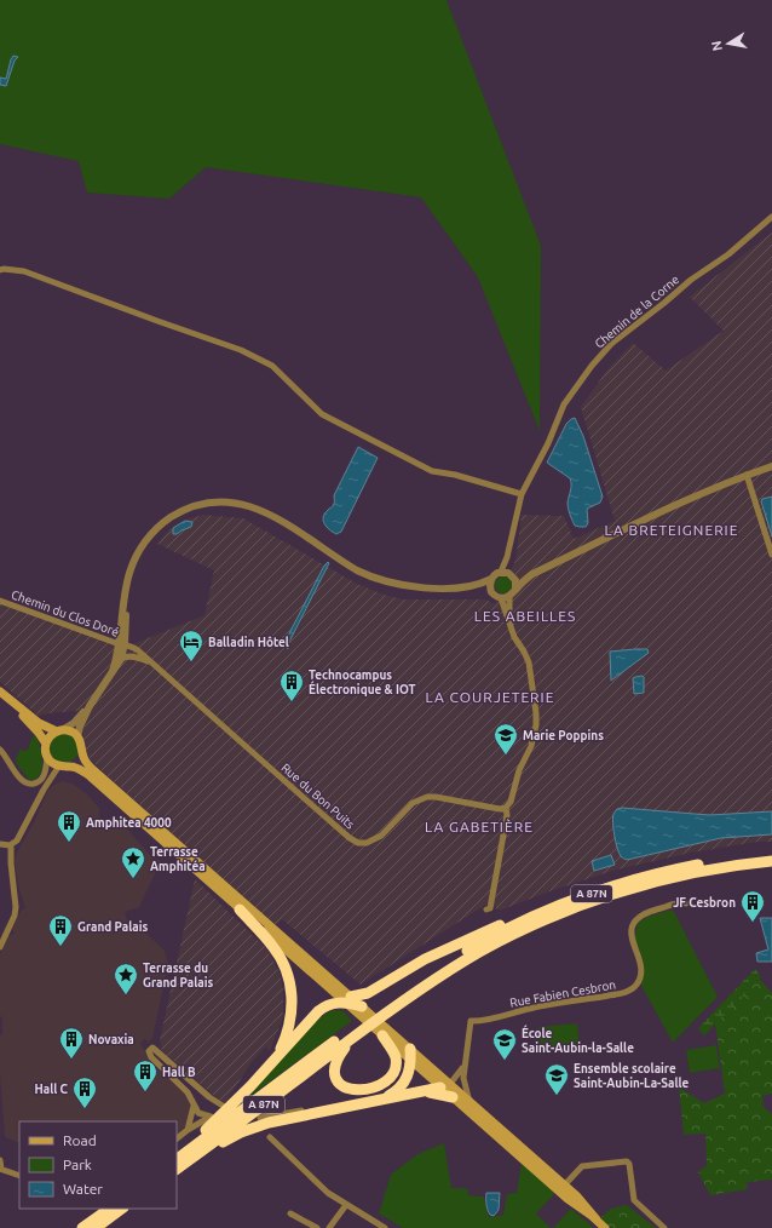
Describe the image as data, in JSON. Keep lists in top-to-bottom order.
{
  "streets": {
    "highway": ["A 87N"],
    "street": [
      "Chemin de la Corne",
      "Chemin du Clos Doré",
      "Rue du Bon Puits",
      "Rue Fabien Cesbron"
    ]
  },
  "crossings": [
    ["Chemin du Clos Doré", "Rue du Bon Puits"]
  ],
  "districts": [
    "LA BRETEIGNERIE",
    "LES ABEILLES",
    "LA COURJETERIE",
    "LA GABETIÈRE"
  ],
  "places": {
    "hotel": ["Balladin Hôtel"],
    "building": [
      "Technocampus Électronique & IOT",
      "Amphitea 4000",
      "JF Cesbron",
      "Grand Palais",
      "Novaxia",
      "Hall B",
      "Hall C"
    ],
    "school or university": ["Marie Poppins", "École Saint-Aubin-la-Salle", "Ensemble scolaire Saint-Aubin-La-Salle"],
    "place": ["Terrasse Amphitéa", "Terrasse du Grand Palais"]
  },
  "legend": ["Road", "Park", "Water"],
  "north": "left"
}
